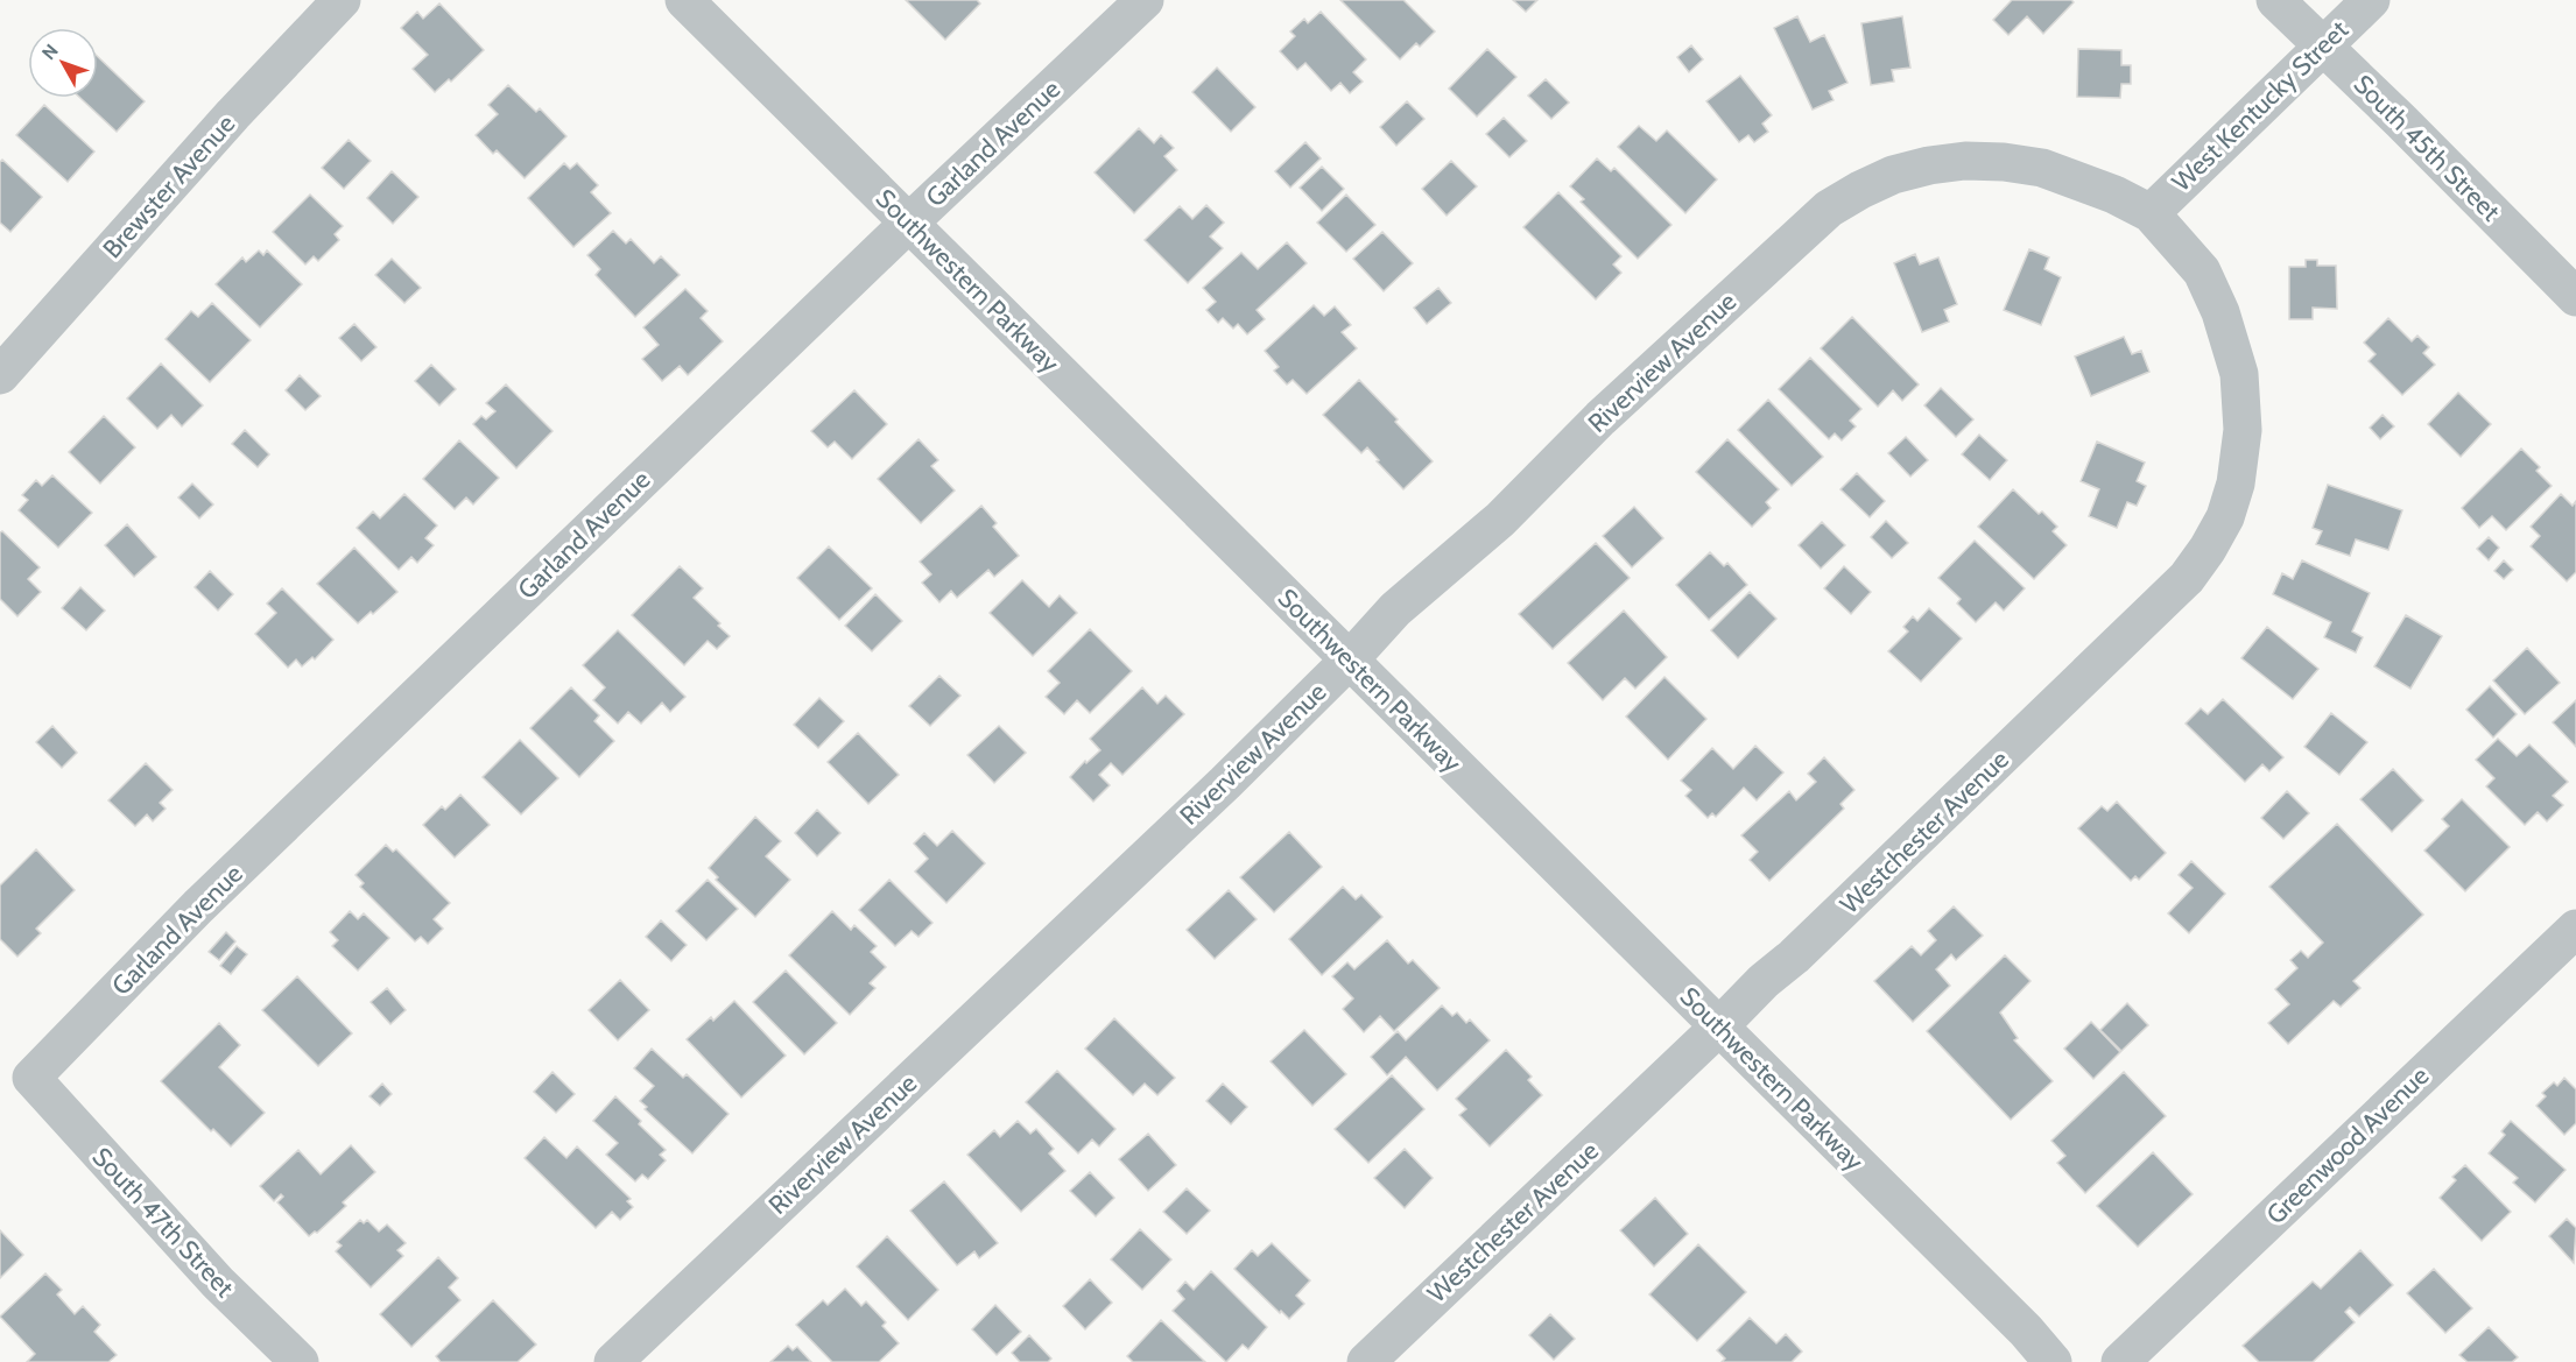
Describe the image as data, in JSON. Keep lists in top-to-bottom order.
{
  "streets": {
    "street": [
      "West Kentucky Street",
      "Garland Avenue",
      "South 45th Street",
      "Brewster Avenue",
      "Southwestern Parkway",
      "Riverview Avenue",
      "Westchester Avenue",
      "Greenwood Avenue",
      "South 47th Street"
    ]
  },
  "crossings": [
    ["West Kentucky Street", "South 45th Street"],
    ["West Kentucky Street", "Riverview Avenue"],
    ["West Kentucky Street", "Westchester Avenue"],
    ["Garland Avenue", "Southwestern Parkway"],
    ["Garland Avenue", "South 47th Street"],
    ["Southwestern Parkway", "Riverview Avenue"],
    ["Southwestern Parkway", "Westchester Avenue"],
    ["Riverview Avenue", "Westchester Avenue"]
  ],
  "north": "top left"
}
